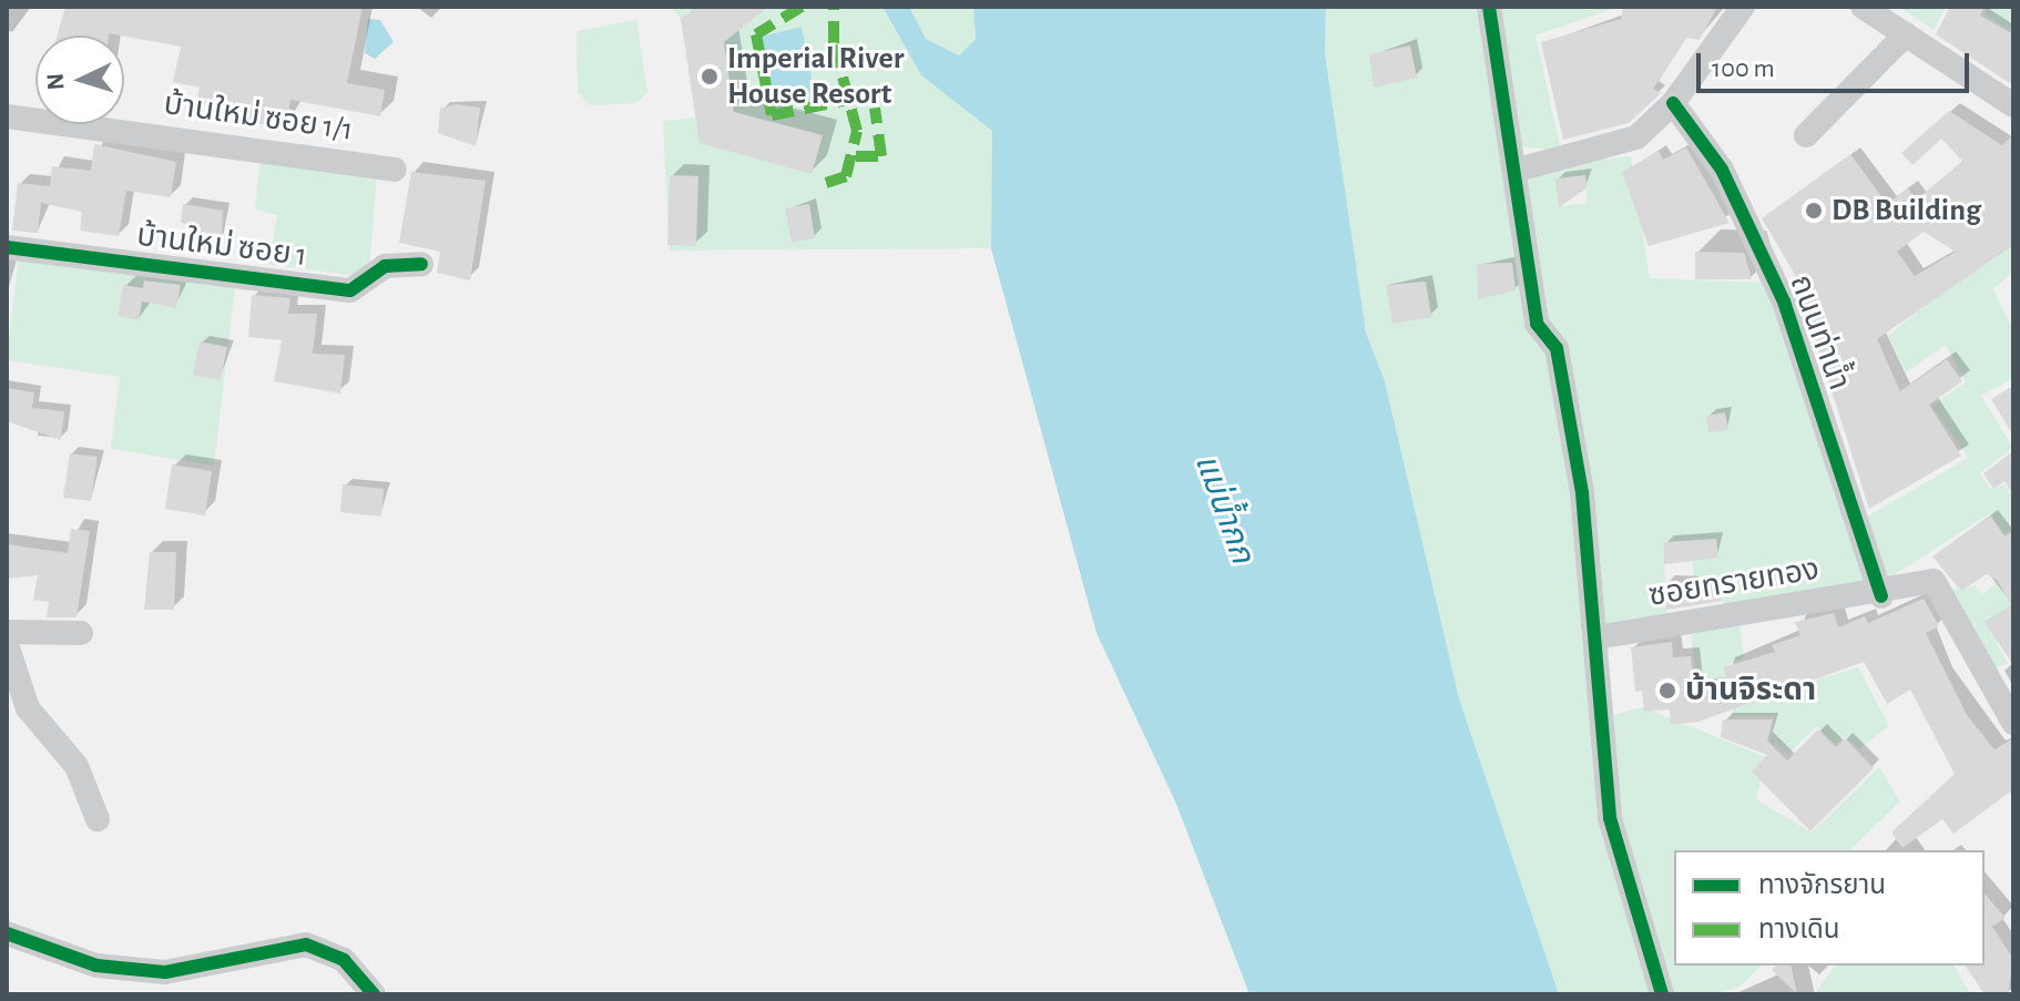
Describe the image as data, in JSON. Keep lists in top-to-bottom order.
{
  "streets": {
    "street": [
      "บ้านใหม่ ซอย 1/1",
      "บ้านใหม่ ซอย 1",
      "ถนนท่าน้ำ",
      "ซอยทรายทอง"
    ]
  },
  "crossings": [
    ["ถนนท่าน้ำ", "ซอยทรายทอง"]
  ],
  "water": ["แม่น้ำกก"],
  "places": ["Imperial River House Resort", "DB Building", "บ้านจิระดา"],
  "legend": ["ทางจักรยาน", "ทางเดิน"],
  "scale_bar": "100 m",
  "north": "left"
}
